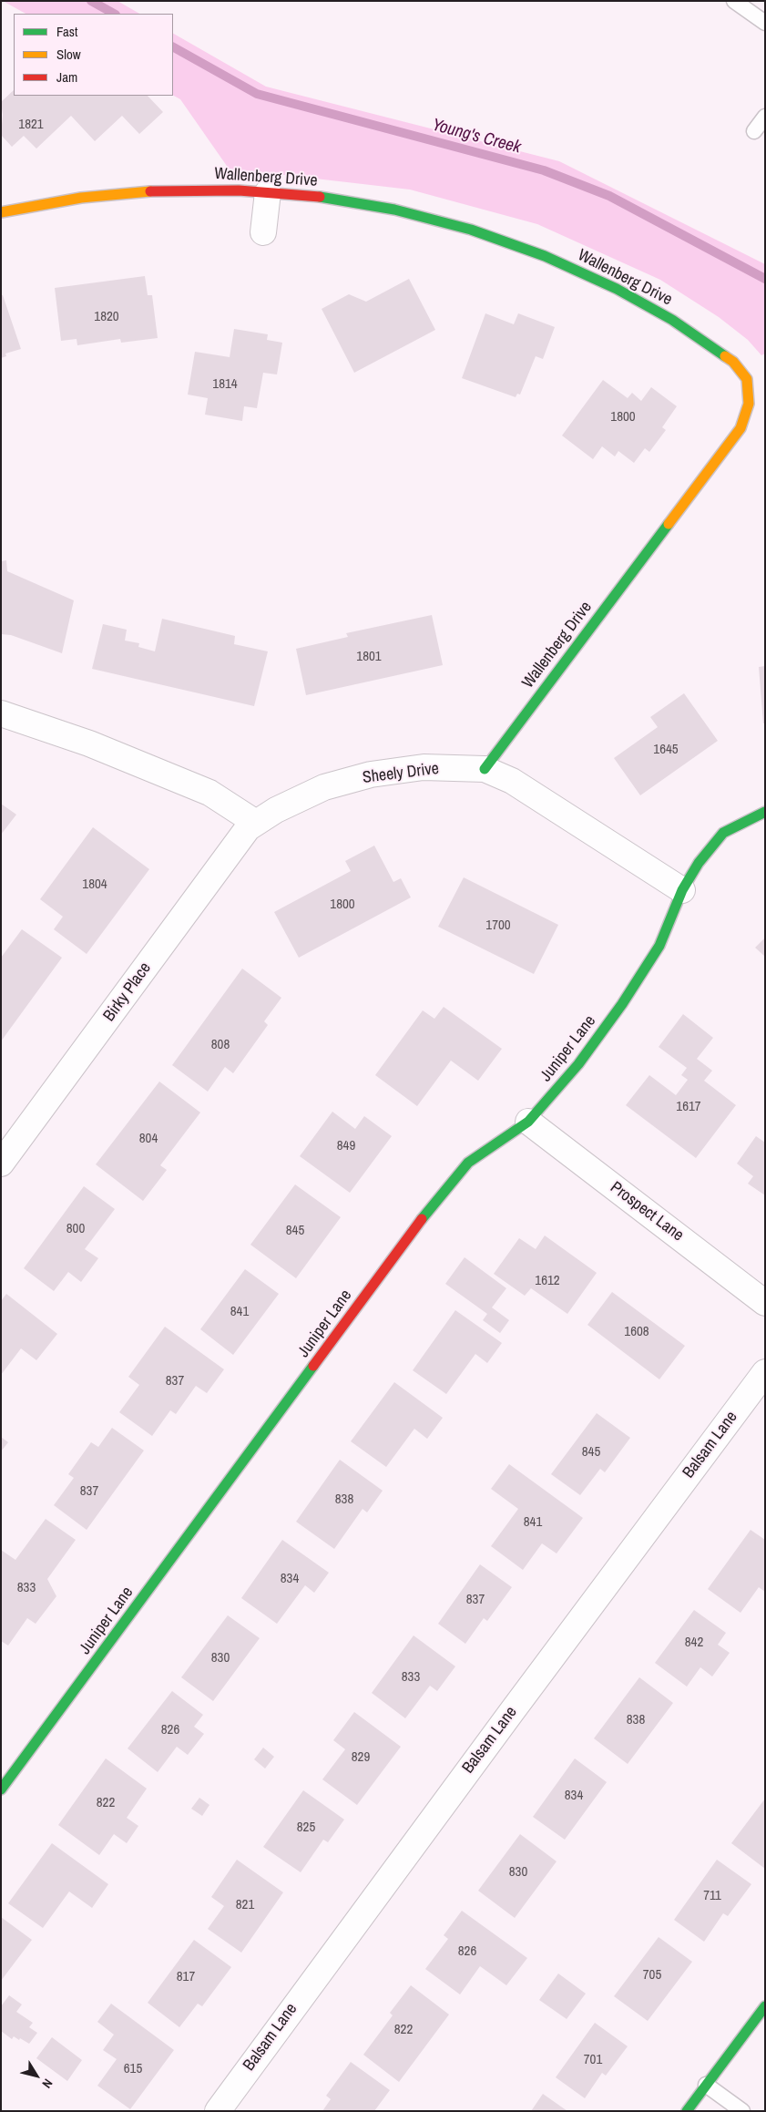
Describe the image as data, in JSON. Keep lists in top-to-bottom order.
{
  "streets": {
    "street": [
      "Wallenberg Drive",
      "Sheely Drive",
      "Birky Place",
      "Juniper Lane",
      "Prospect Lane",
      "Balsam Lane"
    ]
  },
  "crossings": [
    ["Wallenberg Drive", "Sheely Drive"],
    ["Sheely Drive", "Birky Place"],
    ["Sheely Drive", "Juniper Lane"],
    ["Juniper Lane", "Prospect Lane"]
  ],
  "water": ["Young's Creek"],
  "house_numbers": [
    "1821",
    "1820",
    "1814",
    "1800",
    "1801",
    "1645",
    "1804",
    "1800",
    "1700",
    "808",
    "1617",
    "804",
    "849",
    "800",
    "845",
    "1612",
    "841",
    "1608",
    "837",
    "845",
    "837",
    "838",
    "841",
    "834",
    "833",
    "837",
    "842",
    "830",
    "833",
    "838",
    "826",
    "829",
    "834",
    "822",
    "825",
    "830",
    "711",
    "821",
    "826",
    "705",
    "817",
    "822",
    "701",
    "615"
  ],
  "legend": ["Fast", "Slow", "Jam"],
  "north": "bottom right"
}
